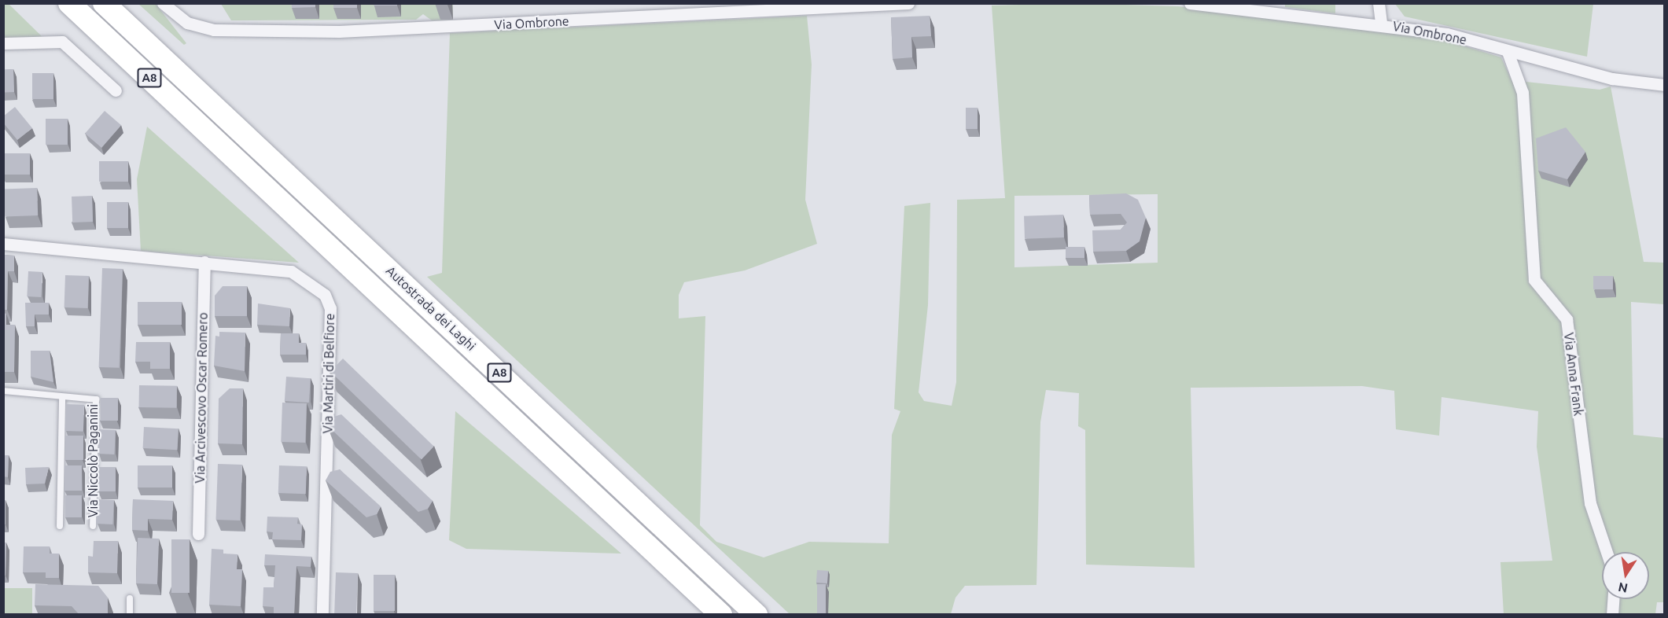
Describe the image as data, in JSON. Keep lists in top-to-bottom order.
{
  "streets": {
    "highway": ["A8", "Autostrada dei Laghi"],
    "street": [
      "Via Ombrone",
      "Via Martiri di Belfiore",
      "Via Anna Frank",
      "Via Arcivescovo Oscar Romero"
    ],
    "lane": ["Via Niccolò Paganini"]
  },
  "crossings": [
    ["Via Ombrone", "Via Anna Frank"],
    ["Via Martiri di Belfiore", "Via Arcivescovo Oscar Romero"]
  ],
  "north": "bottom"
}
